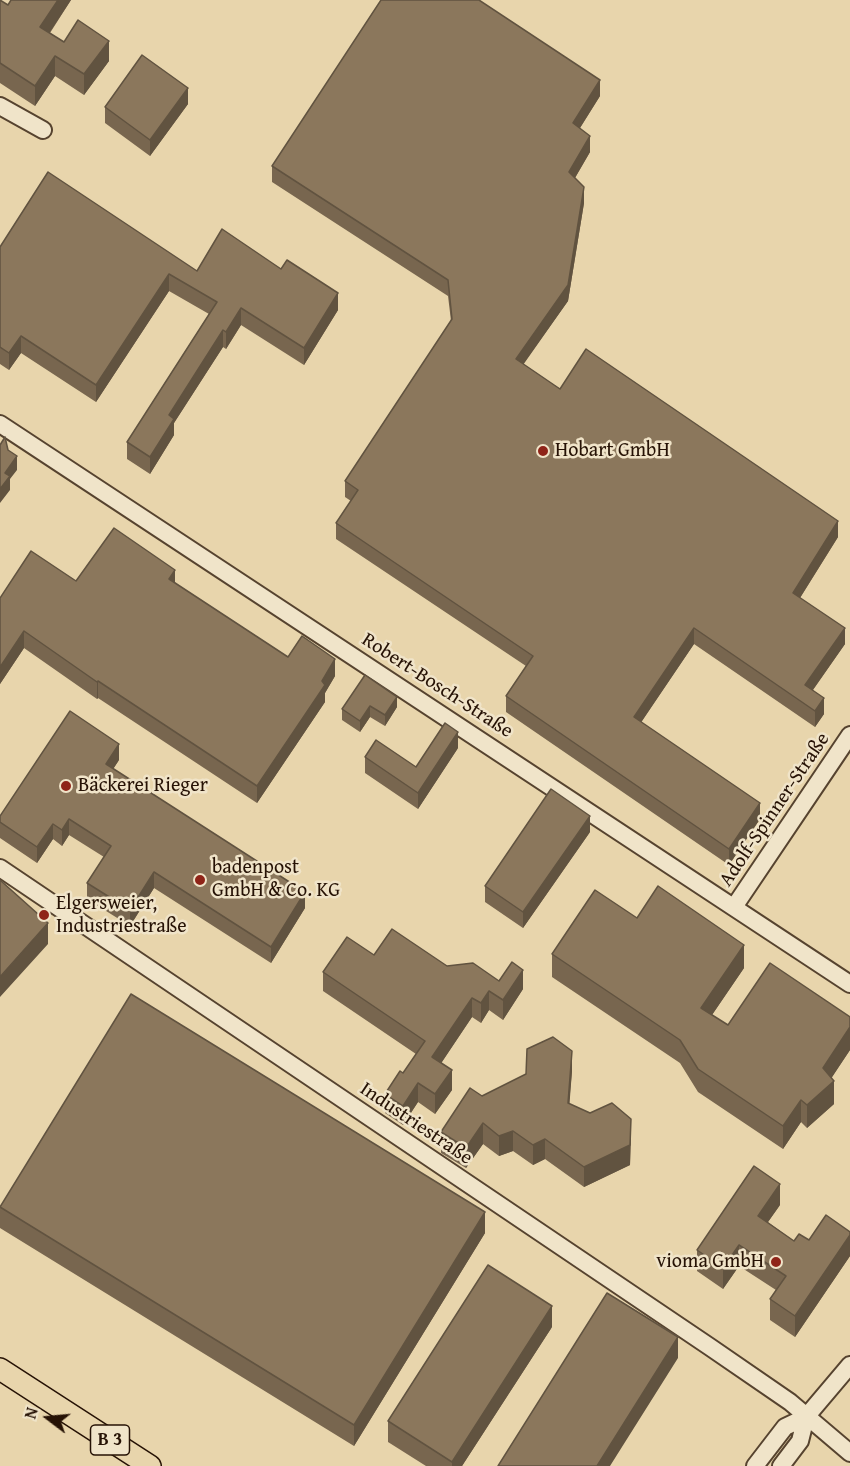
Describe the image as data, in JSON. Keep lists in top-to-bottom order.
{
  "streets": {
    "main road": ["B 3"],
    "street": ["Robert-Bosch-Straße", "Adolf-Spinner-Straße", "Industriestraße"]
  },
  "crossings": [
    ["Robert-Bosch-Straße", "Adolf-Spinner-Straße"]
  ],
  "places": [
    "Hobart GmbH",
    "Bäckerei Rieger",
    "badenpost GmbH & Co. KG",
    "Elgersweier, Industriestraße",
    "vioma GmbH"
  ],
  "north": "left"
}
